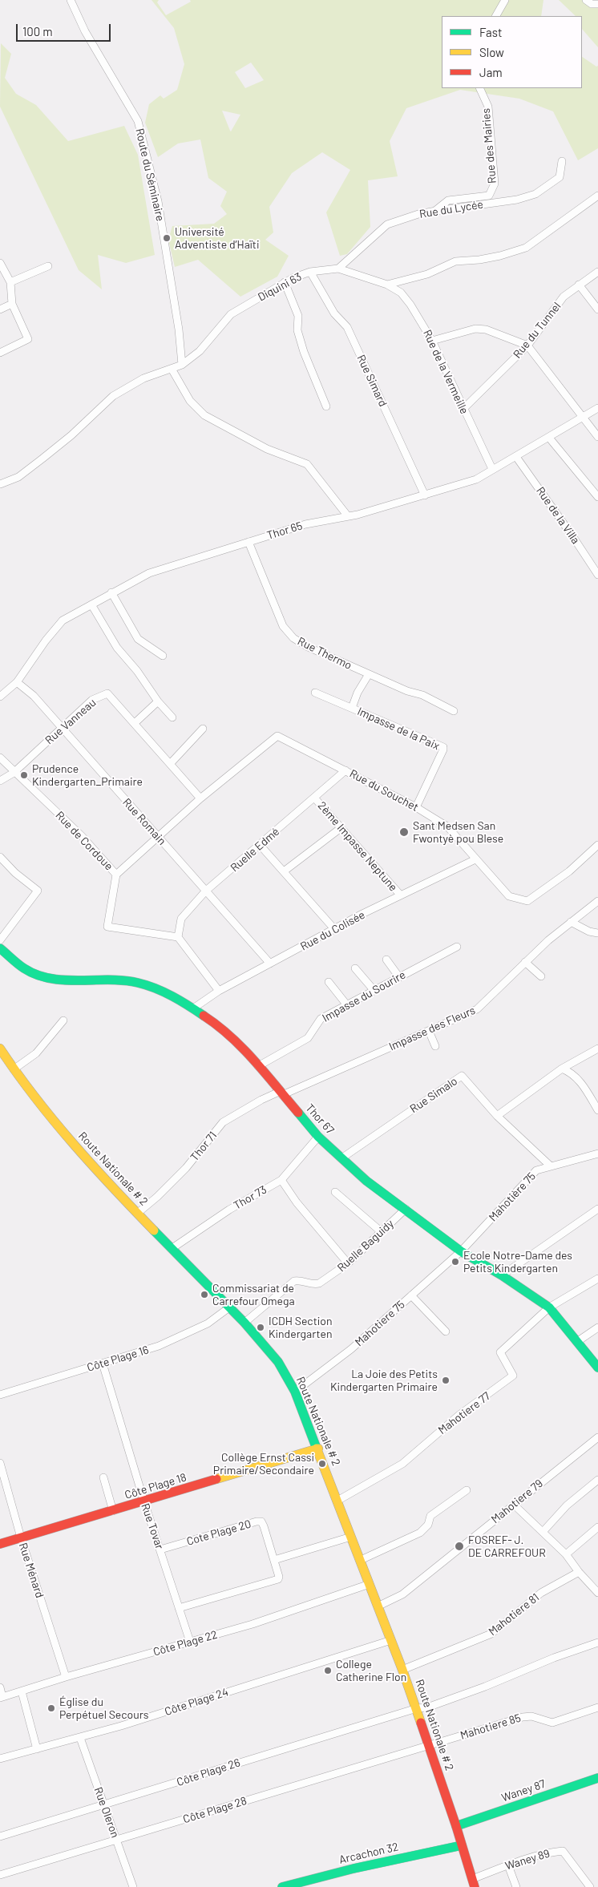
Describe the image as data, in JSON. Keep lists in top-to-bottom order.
{
  "streets": {
    "street": [
      "Rue des Mairies",
      "Route du Séminaire",
      "Rue du Lycée",
      "Diquini 63",
      "Rue du Tunnel",
      "Rue de la Vermeille",
      "Rue Simard",
      "Rue de la Villa",
      "Thor 65",
      "Rue Thermo",
      "Rue Vanneau",
      "Impasse de la Paix",
      "Rue du Souchet",
      "Rue Romain",
      "Rue de Cordoue",
      "2ème Impasse Neptune",
      "Ruelle Edmé",
      "Rue du Colisée",
      "Impasse du Sourire",
      "Impasse des Fleurs",
      "Rue Simalo",
      "Thor 67",
      "Thor 71",
      "Route Nationale # 2",
      "Mahotière 75",
      "Thor 73",
      "Ruelle Baguidy",
      "Mahotiere 75",
      "Côte Plage 16",
      "Mahotiere 77",
      "Côte Plage 18",
      "Mahotiere 79",
      "Rue Tovar",
      "Cote Plage 20",
      "Rue Ménard",
      "Mahotiere 81",
      "Côte Plage 22",
      "Côte Plage 24",
      "Mahotiere 85",
      "Côte Plage 26",
      "Waney 87",
      "Côte Plage 28",
      "Rue Oleron",
      "Arcachon 32",
      "Waney 89"
    ]
  },
  "crossings": [
    ["Rue des Mairies", "Rue du Lycée"],
    ["Route du Séminaire", "Diquini 63"],
    ["Rue du Lycée", "Diquini 63"],
    ["Diquini 63", "Rue de la Vermeille"],
    ["Diquini 63", "Rue Simard"],
    ["Rue du Tunnel", "Rue de la Vermeille"],
    ["Rue de la Vermeille", "Thor 65"],
    ["Rue Simard", "Thor 65"],
    ["Rue de la Villa", "Thor 65"],
    ["Thor 65", "Rue Thermo"],
    ["Thor 65", "Rue Romain"],
    ["Rue Vanneau", "Rue du Souchet"],
    ["Rue Vanneau", "Rue Romain"],
    ["Rue Vanneau", "Rue de Cordoue"],
    ["Impasse de la Paix", "Rue du Souchet"],
    ["Rue du Souchet", "Rue Romain"],
    ["Rue du Souchet", "Rue de Cordoue"],
    ["Rue du Souchet", "Ruelle Edmé"],
    ["Rue du Souchet", "Rue du Colisée"],
    ["Rue Romain", "Ruelle Edmé"],
    ["Rue Romain", "Rue du Colisée"],
    ["Rue de Cordoue", "Ruelle Edmé"],
    ["2ème Impasse Neptune", "Ruelle Edmé"],
    ["2ème Impasse Neptune", "Rue du Colisée"],
    ["Rue du Colisée", "Thor 67"],
    ["Impasse du Sourire", "Thor 67"],
    ["Impasse des Fleurs", "Thor 67"],
    ["Impasse des Fleurs", "Thor 71"],
    ["Rue Simalo", "Thor 67"],
    ["Rue Simalo", "Mahotière 75"],
    ["Thor 67", "Thor 71"],
    ["Thor 67", "Mahotière 75"],
    ["Thor 67", "Thor 73"],
    ["Thor 67", "Ruelle Baguidy"],
    ["Thor 67", "Mahotiere 75"],
    ["Thor 67", "Mahotiere 77"],
    ["Thor 71", "Route Nationale # 2"],
    ["Route Nationale # 2", "Thor 73"],
    ["Route Nationale # 2", "Ruelle Baguidy"],
    ["Route Nationale # 2", "Mahotiere 75"],
    ["Route Nationale # 2", "Côte Plage 16"],
    ["Route Nationale # 2", "Mahotiere 77"],
    ["Route Nationale # 2", "Côte Plage 18"],
    ["Route Nationale # 2", "Mahotiere 79"],
    ["Route Nationale # 2", "Mahotiere 81"],
    ["Route Nationale # 2", "Côte Plage 22"],
    ["Route Nationale # 2", "Côte Plage 24"],
    ["Route Nationale # 2", "Mahotiere 85"],
    ["Route Nationale # 2", "Côte Plage 26"],
    ["Route Nationale # 2", "Waney 87"],
    ["Route Nationale # 2", "Côte Plage 28"],
    ["Route Nationale # 2", "Arcachon 32"],
    ["Route Nationale # 2", "Waney 89"],
    ["Mahotière 75", "Mahotiere 75"],
    ["Côte Plage 16", "Rue Tovar"],
    ["Côte Plage 18", "Rue Tovar"],
    ["Côte Plage 18", "Rue Ménard"],
    ["Rue Tovar", "Cote Plage 20"],
    ["Rue Tovar", "Côte Plage 22"],
    ["Rue Ménard", "Côte Plage 22"],
    ["Côte Plage 24", "Rue Oleron"],
    ["Mahotiere 85", "Côte Plage 28"],
    ["Côte Plage 26", "Rue Oleron"],
    ["Côte Plage 28", "Rue Oleron"]
  ],
  "places": [
    "Université Adventiste d’Haïti",
    "Prudence Kindergarten_Primaire",
    "Sant Medsen San Fwontyè pou Blese",
    "Ecole Notre-Dame des Petits Kindergarten",
    "Commissariat de Carrefour Omega",
    "ICDH Section Kindergarten",
    "La Joie des Petits Kindergarten Primaire",
    "Collège Ernst Cassi Primaire/Secondaire",
    "FOSREF- J. DE CARREFOUR",
    "College Catherine Flon",
    "Église du Perpétuel Secours"
  ],
  "legend": ["Fast", "Slow", "Jam"],
  "scale_bar": "100 m"
}
